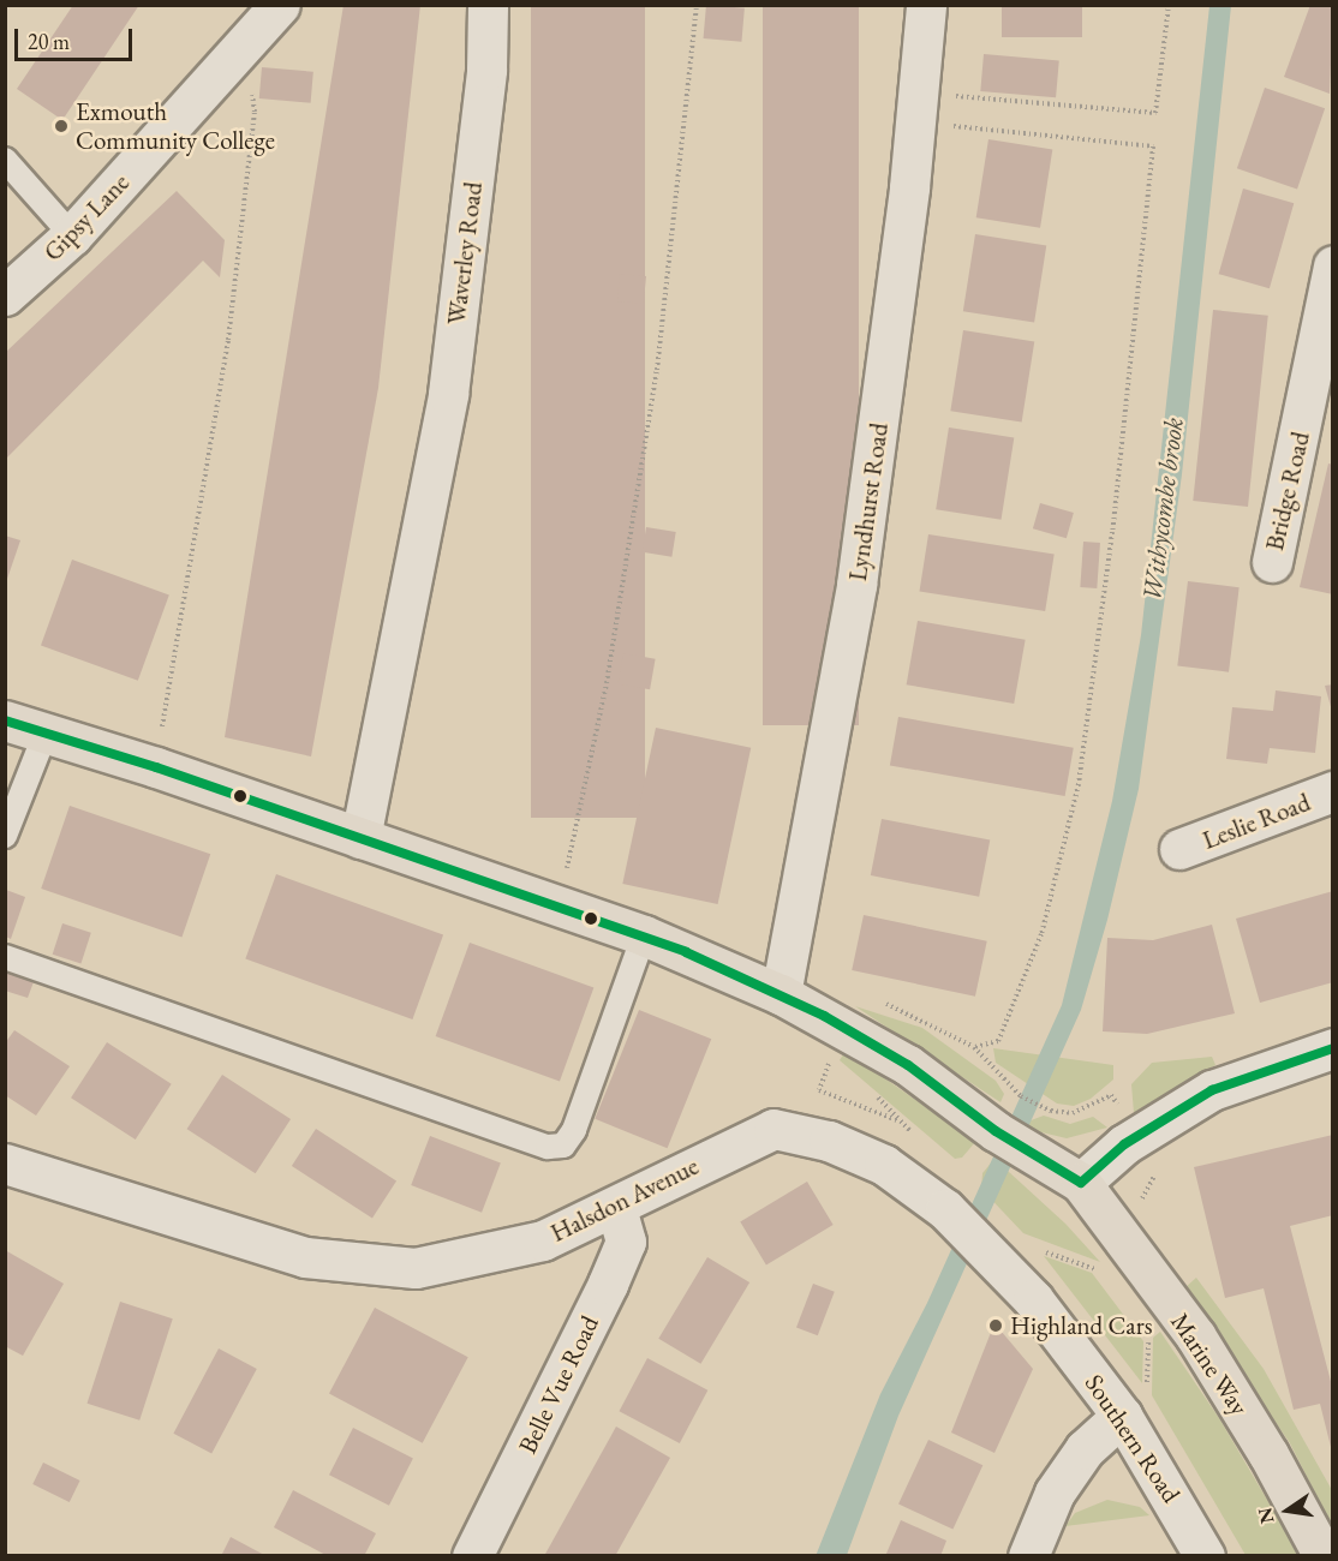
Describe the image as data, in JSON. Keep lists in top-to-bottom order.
{
  "streets": {
    "highway": ["Marine Way"],
    "street": [
      "Gipsy Lane",
      "Waverley Road",
      "Bridge Road",
      "Lyndhurst Road",
      "Leslie Road",
      "Halsdon Avenue",
      "Belle Vue Road",
      "Southern Road"
    ]
  },
  "crossings": [
    ["Halsdon Avenue", "Belle Vue Road"],
    ["Halsdon Avenue", "Southern Road"]
  ],
  "water": ["Withycombe brook"],
  "places": ["Exmouth Community College", "Highland Cars"],
  "scale_bar": "20 m",
  "north": "left"
}
